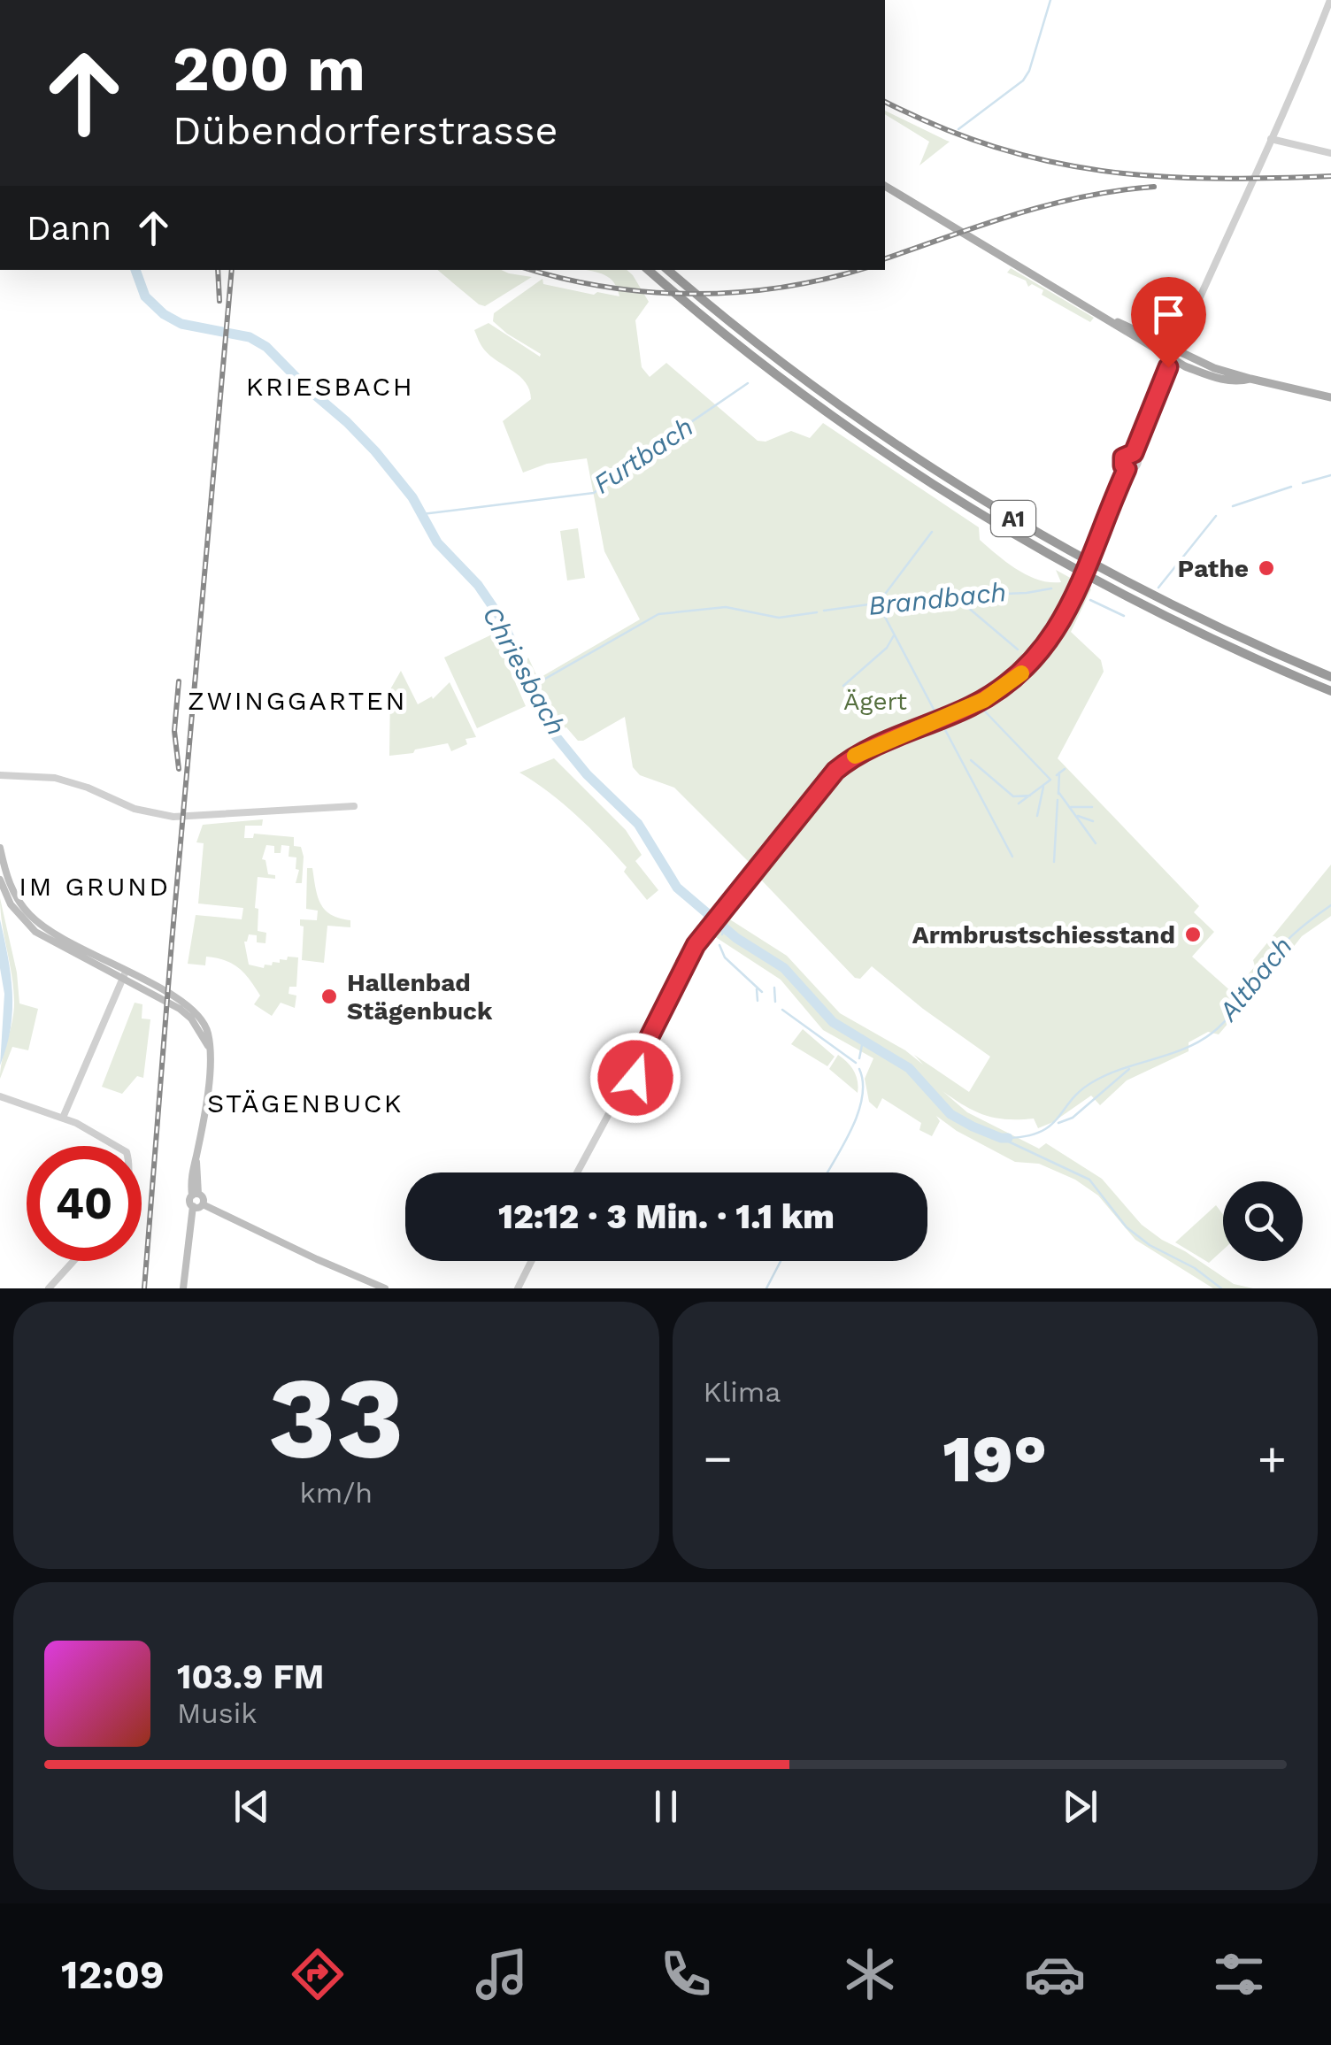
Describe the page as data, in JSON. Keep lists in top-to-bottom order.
{
  "streets": {
    "highway": ["A1"]
  },
  "districts": [
    "KRIESBACH",
    "ZWINGGARTEN",
    "IM GRUND",
    "STÄGENBUCK"
  ],
  "water": [
    "Furtbach",
    "Brandbach",
    "Chriesbach",
    "Altbach"
  ],
  "parks": ["Ägert"],
  "places": ["Pathe", "Armbrustschiesstand", "Hallenbad Stägenbuck"],
  "page": {
    "turn": ["200 m", "Dübendorferstrasse"],
    "then": "Dann",
    "limit": "40",
    "trip": "12:12 · 3 Min. · 1.1 km",
    "tile": [
      ["33", "km/h"],
      "Klima"
    ],
    "heat": ["−", "19°", "+"],
    "song": ["103.9 FM", "Musik"],
    "tabs": "12:09"
  }
}
